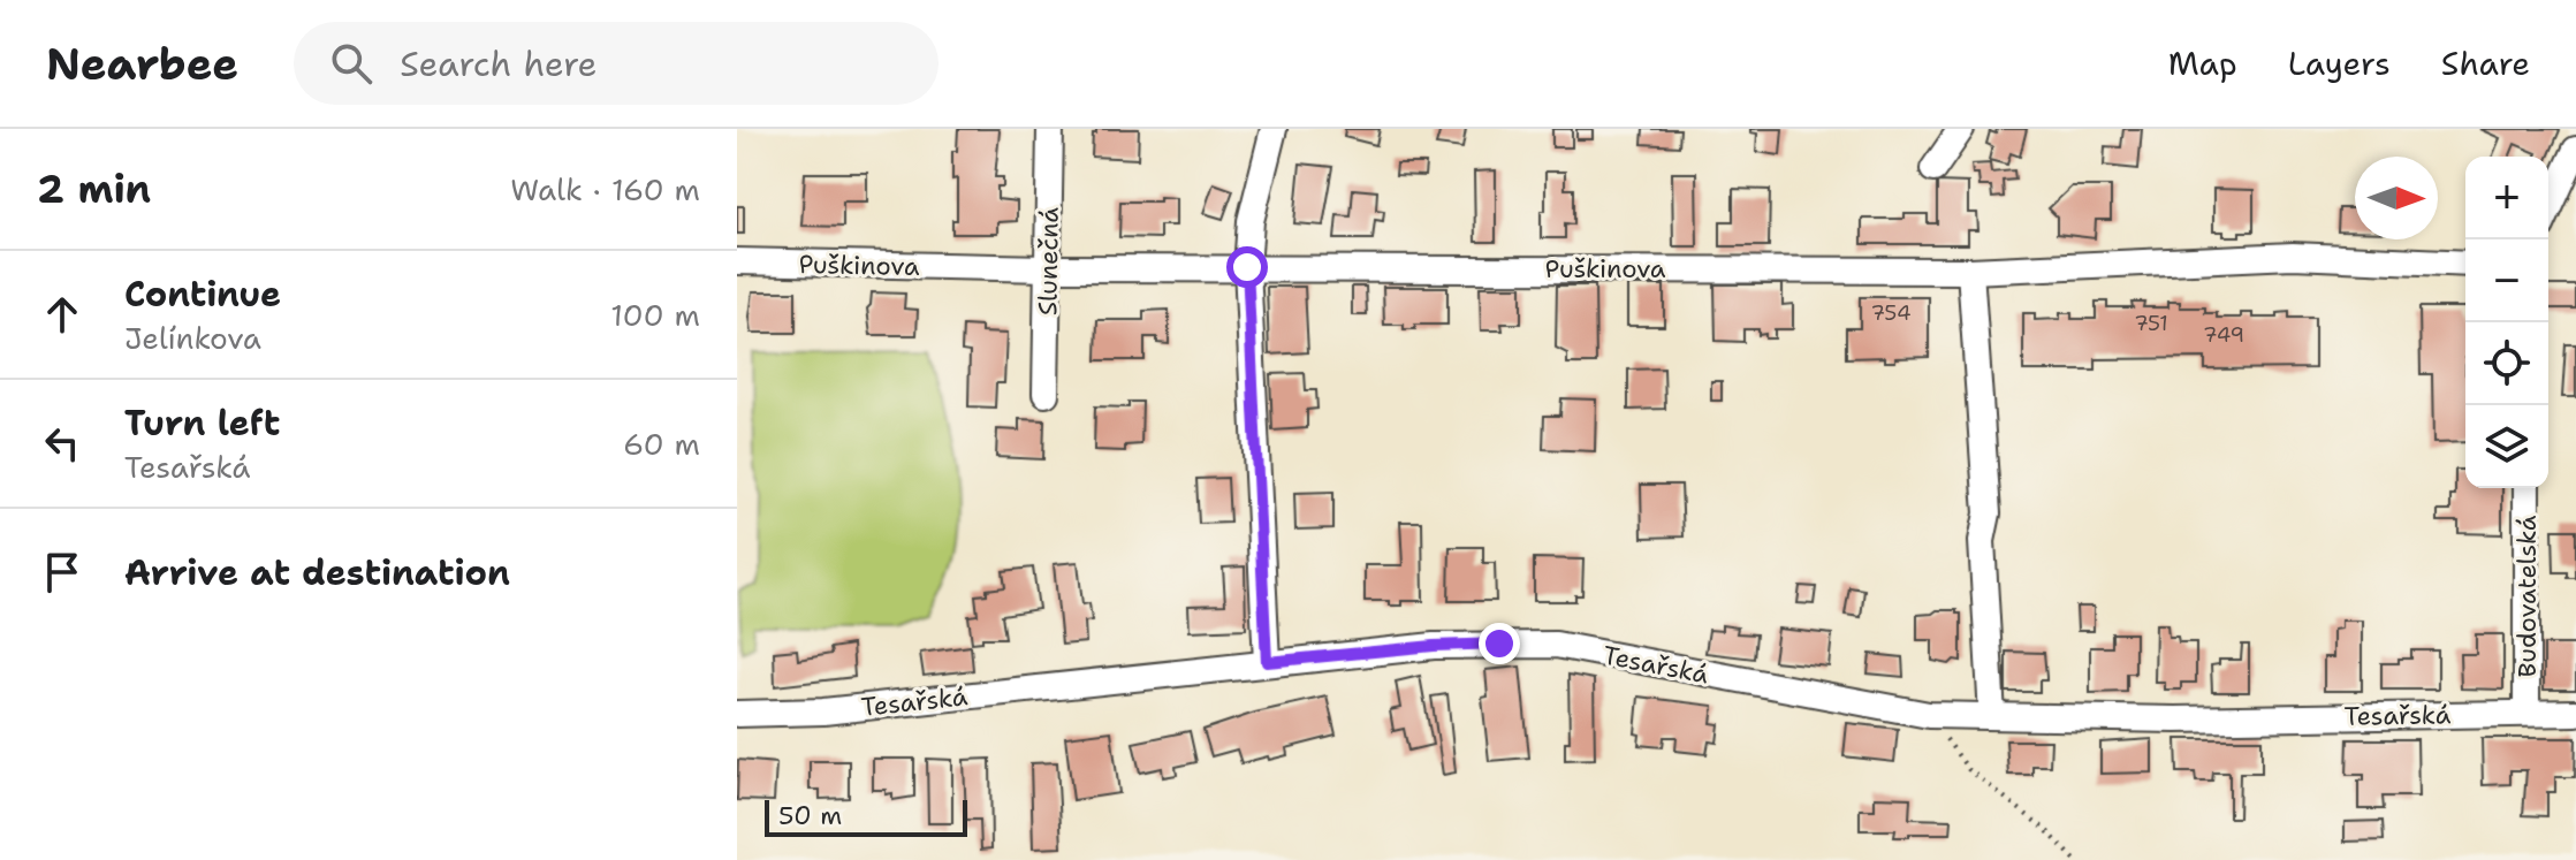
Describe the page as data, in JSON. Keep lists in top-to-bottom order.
{
  "streets": {
    "street": [
      "Slunečná",
      "Puškinova",
      "Budovatelská",
      "Tesařská"
    ]
  },
  "crossings": [
    ["Slunečná", "Puškinova"],
    ["Budovatelská", "Tesařská"]
  ],
  "house_numbers": ["754", "751", "749"],
  "scale_bar": "50 m",
  "north": "right",
  "page": {
    "header": "Nearbee",
    "search": "Search here",
    "nav": ["Map", "Layers", "Share"],
    "heading": ["2 min", "Walk · 160 m"],
    "map_buttons": ["+", "−"],
    "list": [
      ["Continue", "Jelínkova", "100 m"],
      ["Turn left", "Tesařská", "60 m"],
      "Arrive at destination"
    ],
    "scale": "50 m"
  }
}
